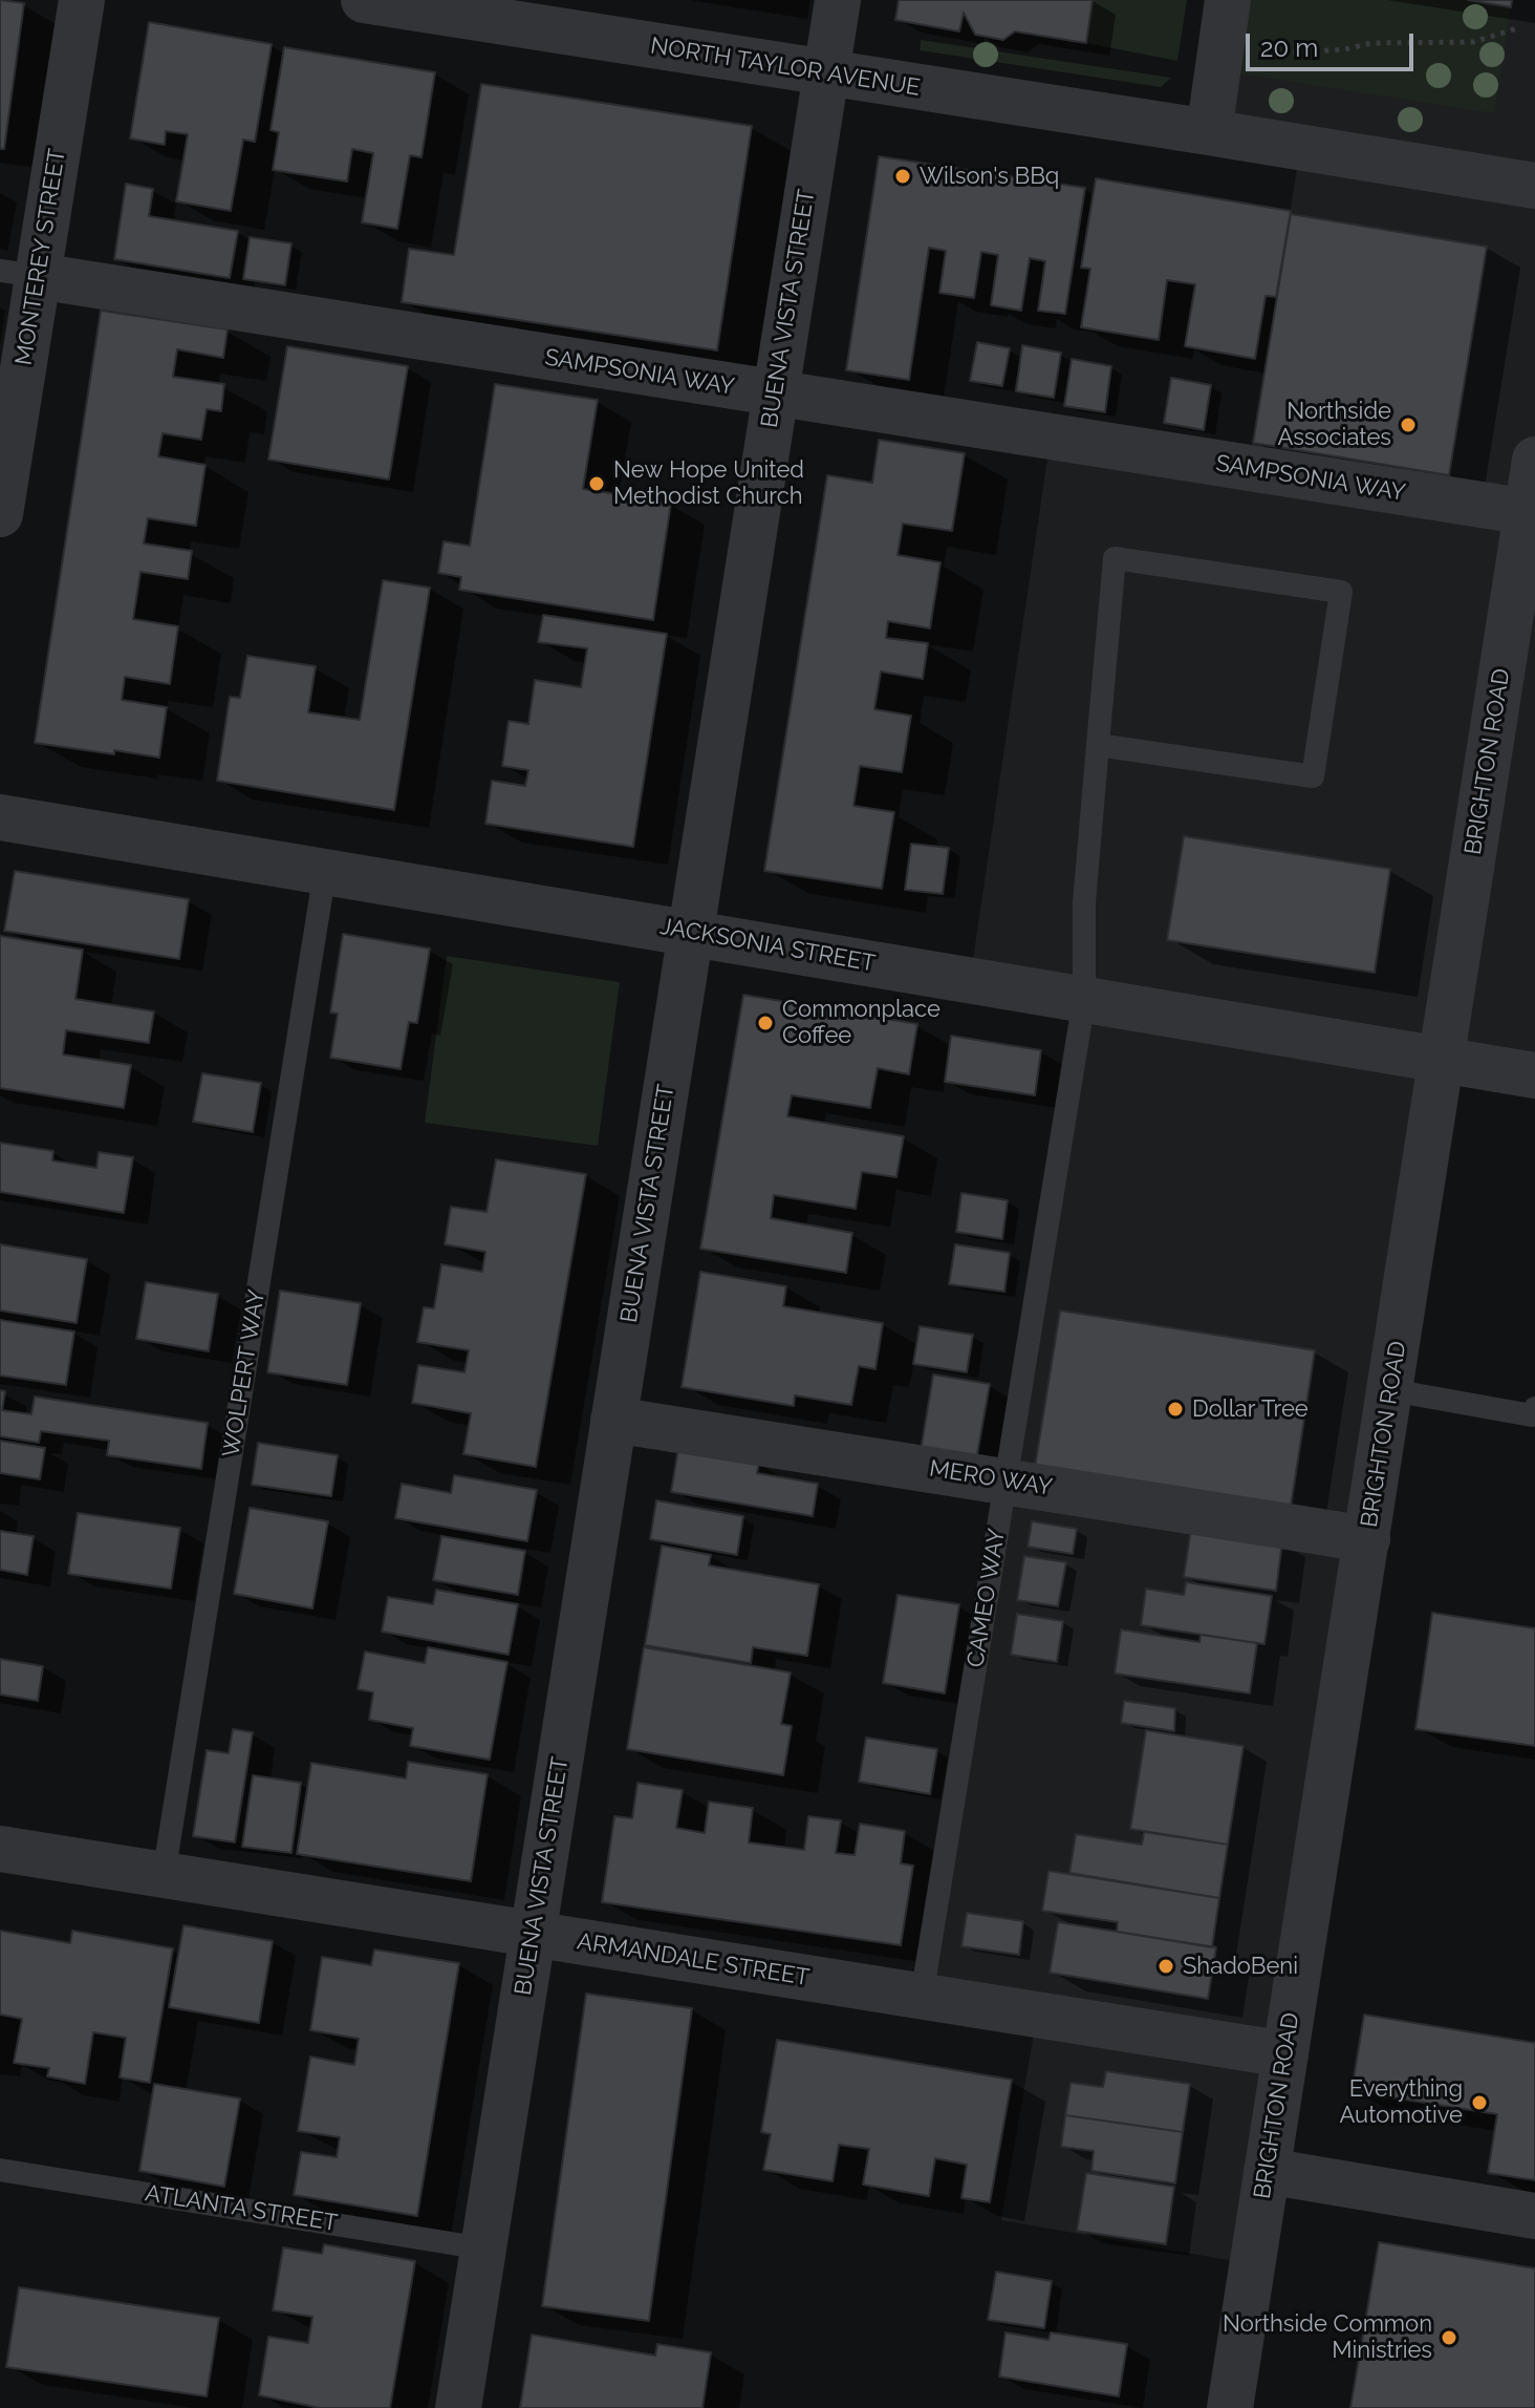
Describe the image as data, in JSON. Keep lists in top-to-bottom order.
{
  "streets": {
    "street": [
      "NORTH TAYLOR AVENUE",
      "MONTEREY STREET",
      "BUENA VISTA STREET",
      "SAMPSONIA WAY",
      "BRIGHTON ROAD",
      "JACKSONIA STREET",
      "MERO WAY",
      "ARMANDALE STREET"
    ],
    "lane": ["WOLPERT WAY", "CAMEO WAY", "ATLANTA STREET"]
  },
  "crossings": [
    ["NORTH TAYLOR AVENUE", "BUENA VISTA STREET"],
    ["MONTEREY STREET", "SAMPSONIA WAY"],
    ["BUENA VISTA STREET", "SAMPSONIA WAY"],
    ["BUENA VISTA STREET", "JACKSONIA STREET"],
    ["BUENA VISTA STREET", "MERO WAY"],
    ["BUENA VISTA STREET", "ARMANDALE STREET"],
    ["BUENA VISTA STREET", "ATLANTA STREET"],
    ["SAMPSONIA WAY", "BRIGHTON ROAD"],
    ["BRIGHTON ROAD", "JACKSONIA STREET"],
    ["BRIGHTON ROAD", "MERO WAY"],
    ["BRIGHTON ROAD", "ARMANDALE STREET"],
    ["JACKSONIA STREET", "WOLPERT WAY"],
    ["JACKSONIA STREET", "CAMEO WAY"],
    ["WOLPERT WAY", "ARMANDALE STREET"],
    ["MERO WAY", "CAMEO WAY"],
    ["CAMEO WAY", "ARMANDALE STREET"]
  ],
  "places": [
    "Wilson's BBq",
    "Northside Associates",
    "New Hope United Methodist Church",
    "Commonplace Coffee",
    "Dollar Tree",
    "ShadoBeni",
    "Everything Automotive",
    "Northside Common Ministries"
  ],
  "scale_bar": "20 m"
}
